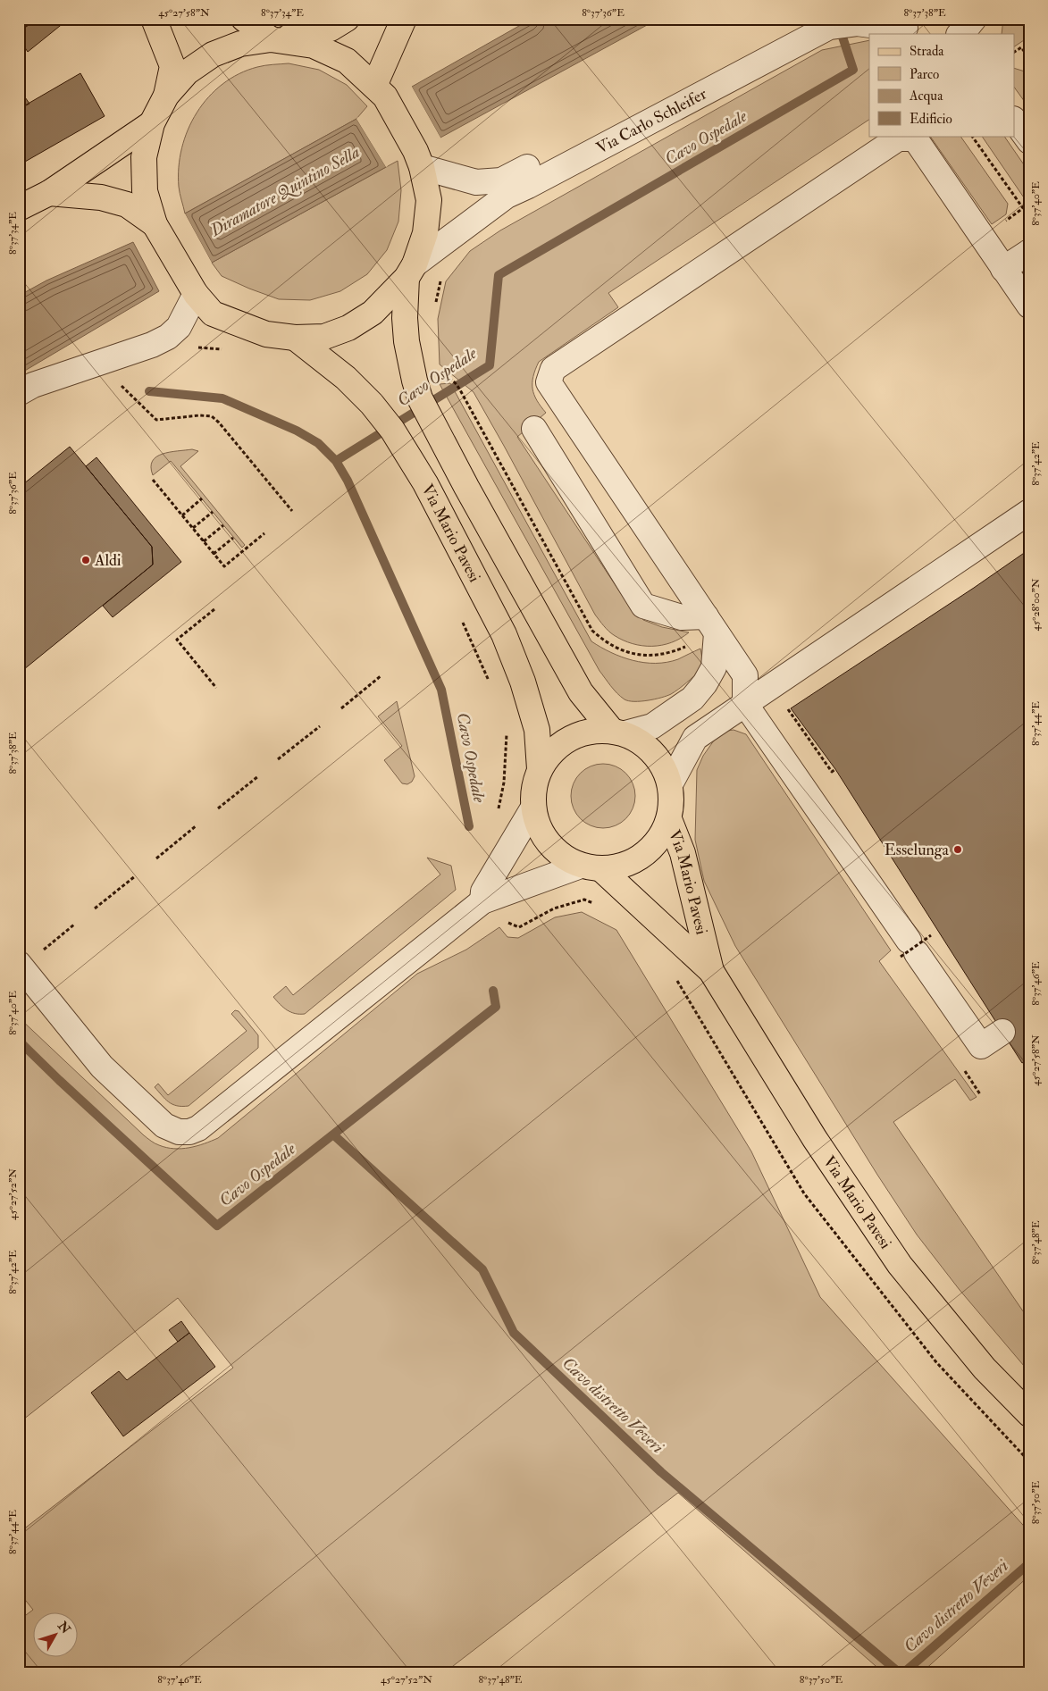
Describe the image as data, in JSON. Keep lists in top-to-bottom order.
{
  "streets": {
    "main road": ["Via Mario Pavesi"],
    "street": ["Via Carlo Schleifer"]
  },
  "water": ["Cavo Ospedale", "Diramatore Quintino Sella", "Cavo distretto Veveri"],
  "places": ["Aldi", "Esselunga"],
  "legend": [
    "Strada",
    "Parco",
    "Acqua",
    "Edificio"
  ],
  "north": "top right",
  "coordinates": [
    "45°27'58\"N",
    "8°37'34\"E",
    "8°37'36\"E",
    "8°37'38\"E",
    "8°37'40\"E",
    "8°37'42\"E",
    "45°28'00\"N",
    "8°37'44\"E",
    "8°37'46\"E",
    "45°27'52\"N",
    "8°37'48\"E",
    "8°37'50\"E"
  ]
}
